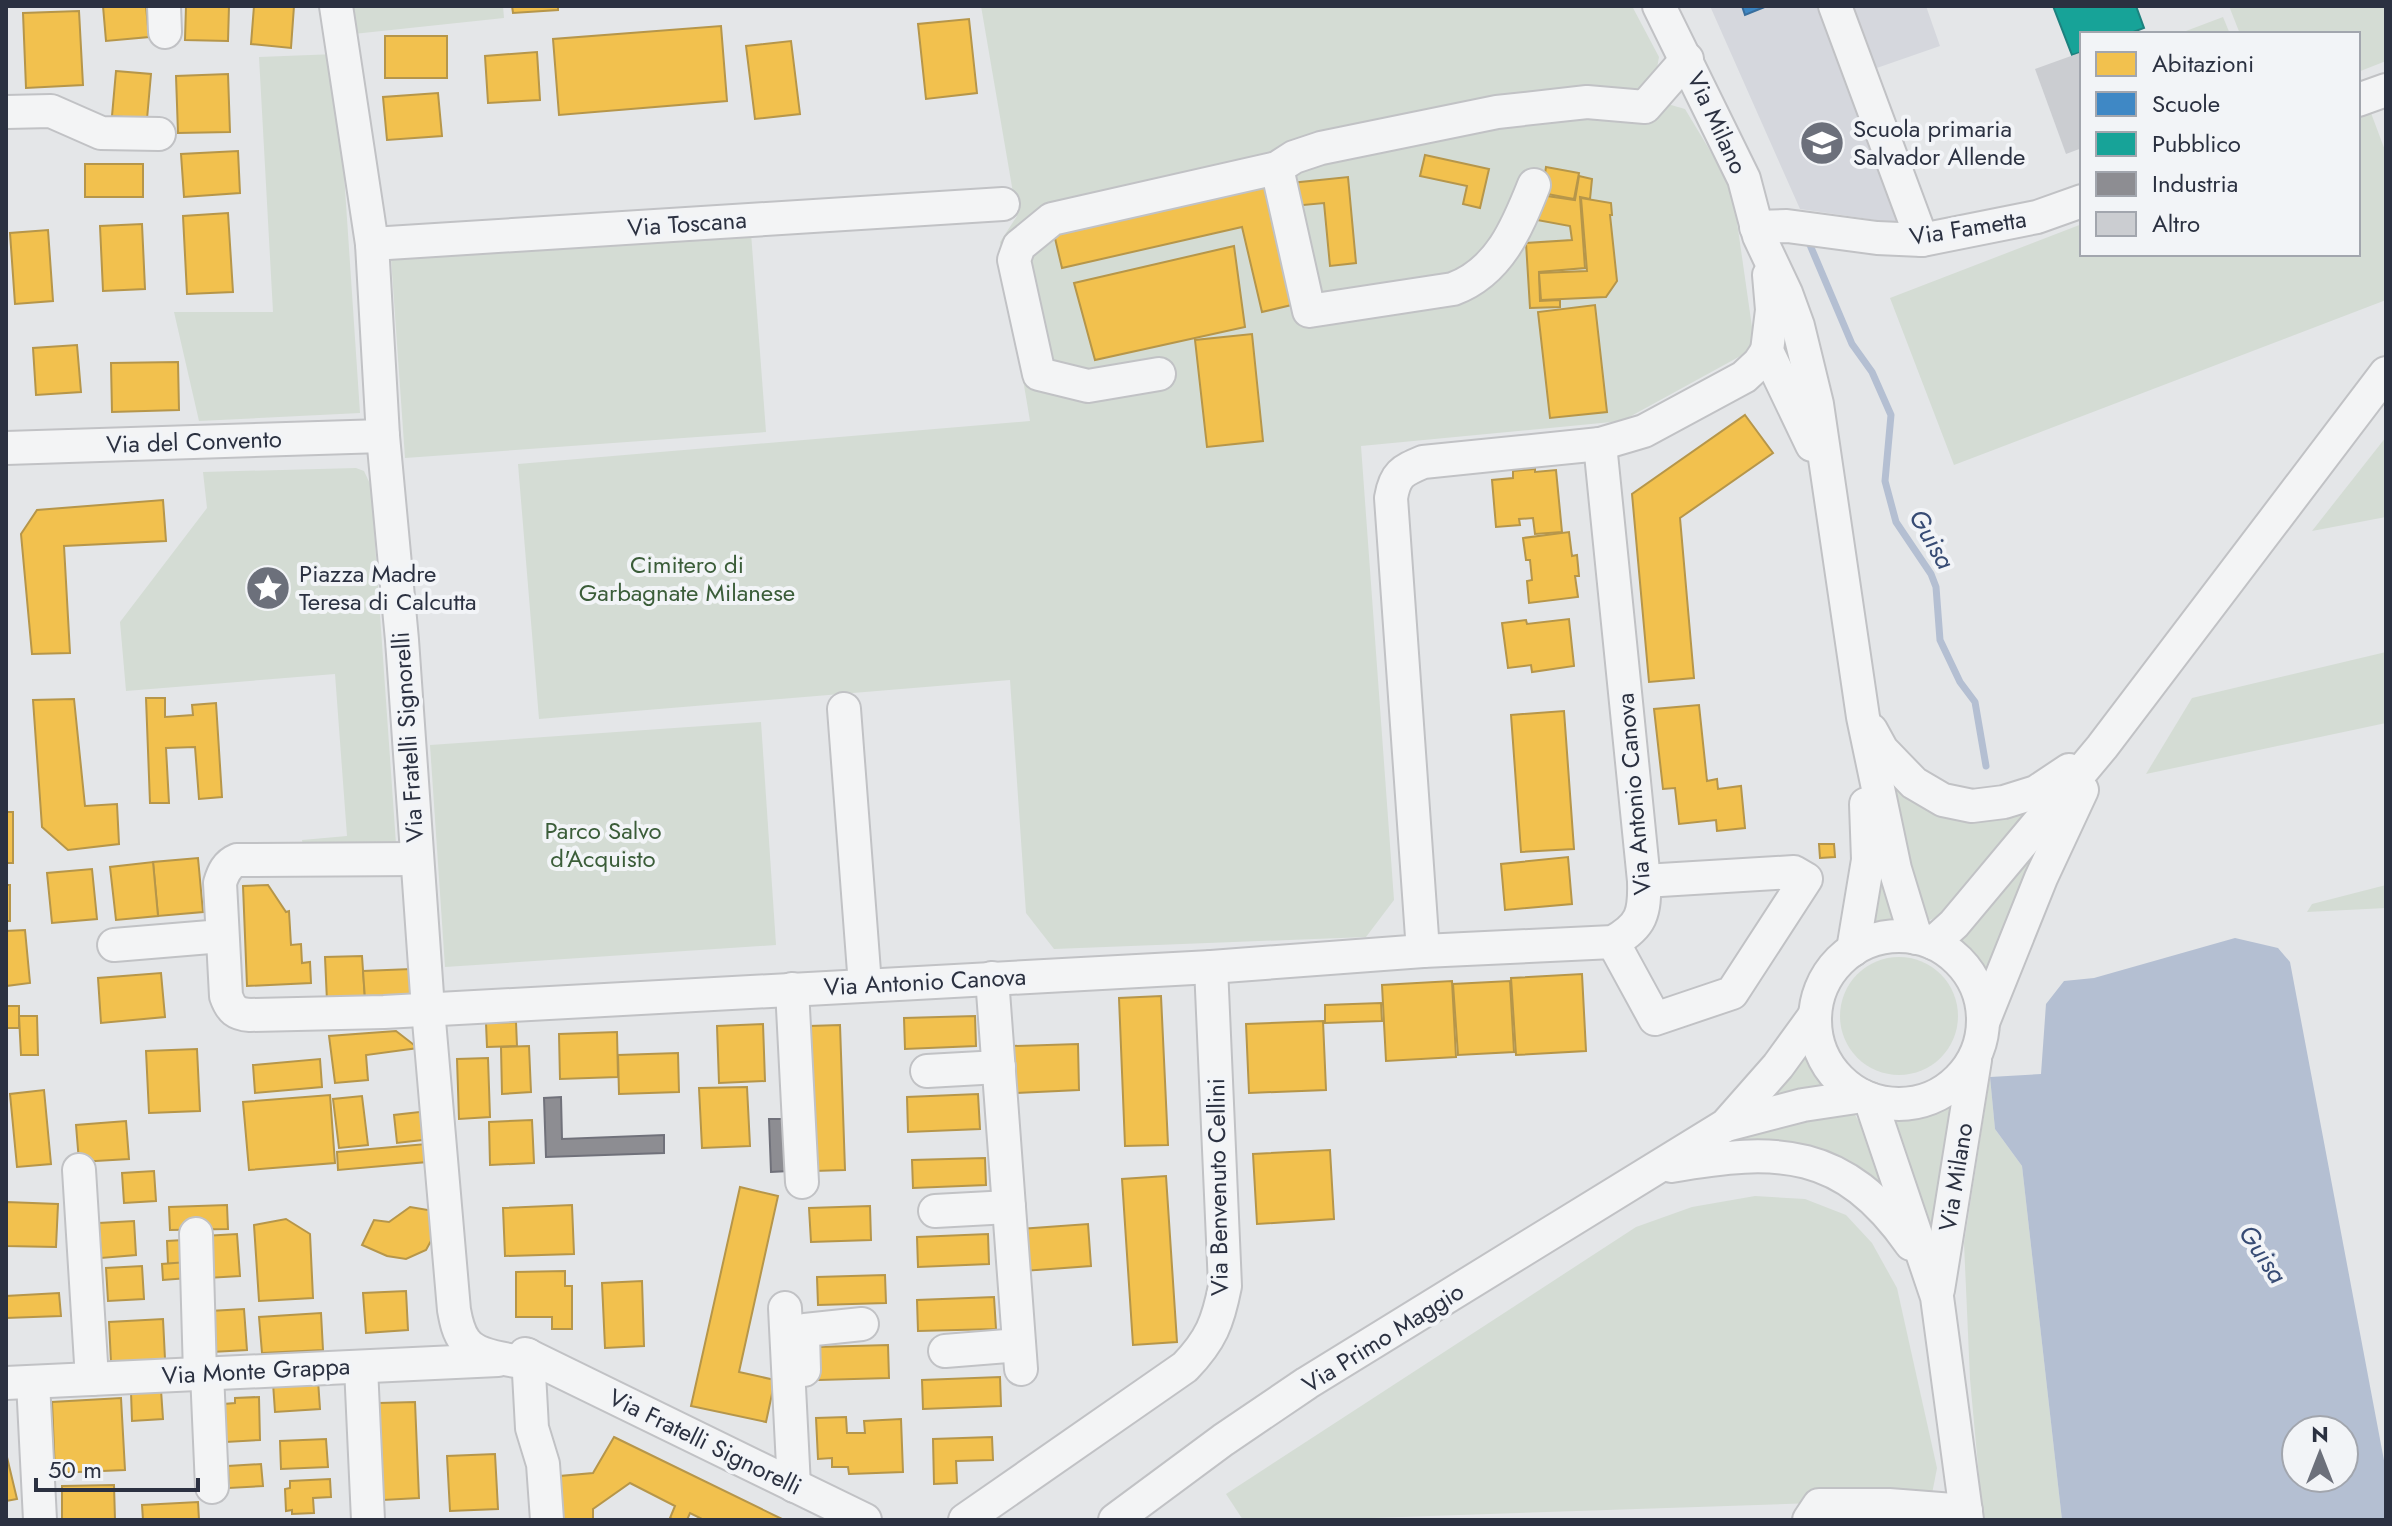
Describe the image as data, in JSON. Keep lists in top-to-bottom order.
{
  "streets": {
    "street": [
      "Via Milano",
      "Via Toscana",
      "Via Fametta",
      "Via del Convento",
      "Via Fratelli Signorelli",
      "Via Antonio Canova",
      "Via Benvenuto Cellini",
      "Via Primo Maggio",
      "Via Monte Grappa"
    ]
  },
  "crossings": [
    ["Via Milano", "Via Fametta"],
    ["Via Milano", "Via Primo Maggio"],
    ["Via Toscana", "Via Fratelli Signorelli"],
    ["Via del Convento", "Via Fratelli Signorelli"],
    ["Via Fratelli Signorelli", "Via Antonio Canova"],
    ["Via Fratelli Signorelli", "Via Monte Grappa"],
    ["Via Antonio Canova", "Via Benvenuto Cellini"]
  ],
  "water": ["Guisa"],
  "parks": ["Cimitero di Garbagnate Milanese", "Parco Salvo d'Acquisto"],
  "places": {
    "school or university": ["Scuola primaria Salvador Allende"],
    "place": ["Piazza Madre Teresa di Calcutta"]
  },
  "legend": [
    "Abitazioni",
    "Scuole",
    "Pubblico",
    "Industria",
    "Altro"
  ],
  "scale_bar": "50 m",
  "north": "top"
}
